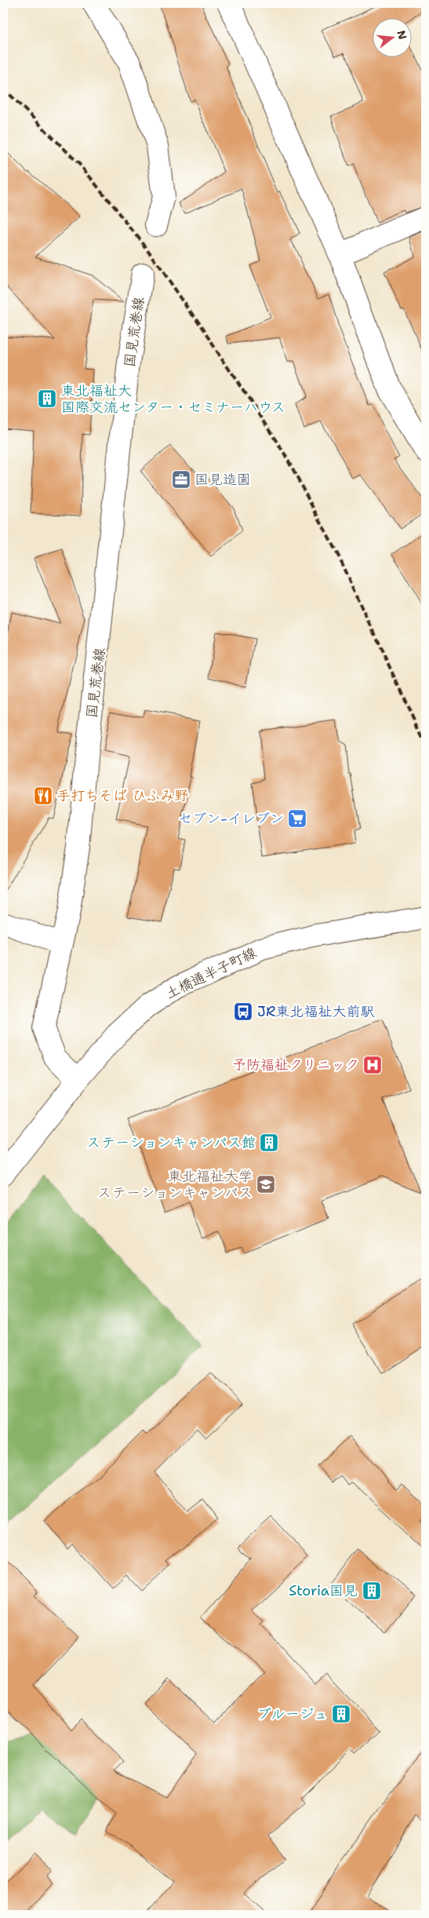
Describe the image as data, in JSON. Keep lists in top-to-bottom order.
{
  "streets": {
    "street": ["国見荒巻線", "土橋通半子町線"]
  },
  "crossings": [
    ["国見荒巻線", "土橋通半子町線"]
  ],
  "places": {
    "building": [
      "東北福祉大 国際交流センター・セミナーハウス",
      "ステーションキャンパス館",
      "Storia国見",
      "ブルージュ"
    ],
    "office": ["国見造園"],
    "restaurant": ["手打ちそば ひふみ野"],
    "supermarket": ["セブン-イレブン"],
    "bus stop": ["JR東北福祉大前駅"],
    "hospital": ["予防福祉クリニック"],
    "school or university": ["東北福祉大学 ステーションキャンパス"]
  },
  "north": "right"
}
